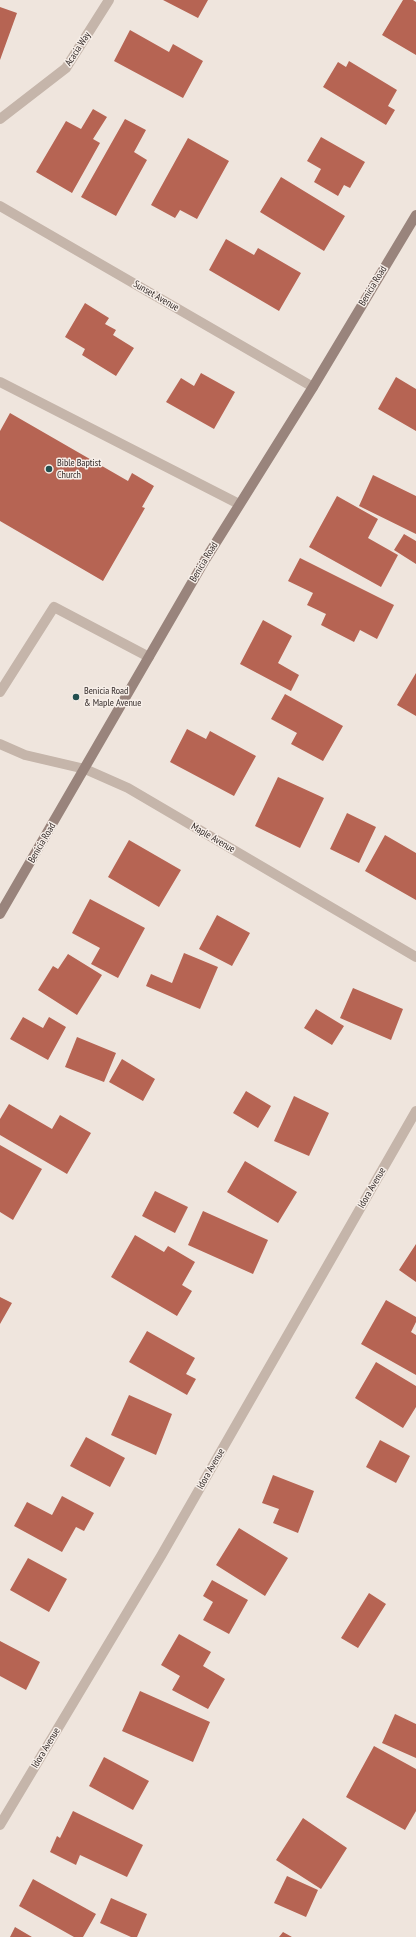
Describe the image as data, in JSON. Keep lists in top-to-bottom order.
{
  "streets": {
    "main road": ["Benicia Road"],
    "street": [
      "Acacia Way",
      "Sunset Avenue",
      "Maple Avenue",
      "Idora Avenue"
    ]
  },
  "crossings": [
    ["Benicia Road", "Sunset Avenue"],
    ["Benicia Road", "Maple Avenue"]
  ],
  "places": ["Bible Baptist Church", "Benicia Road & Maple Avenue"]
}
